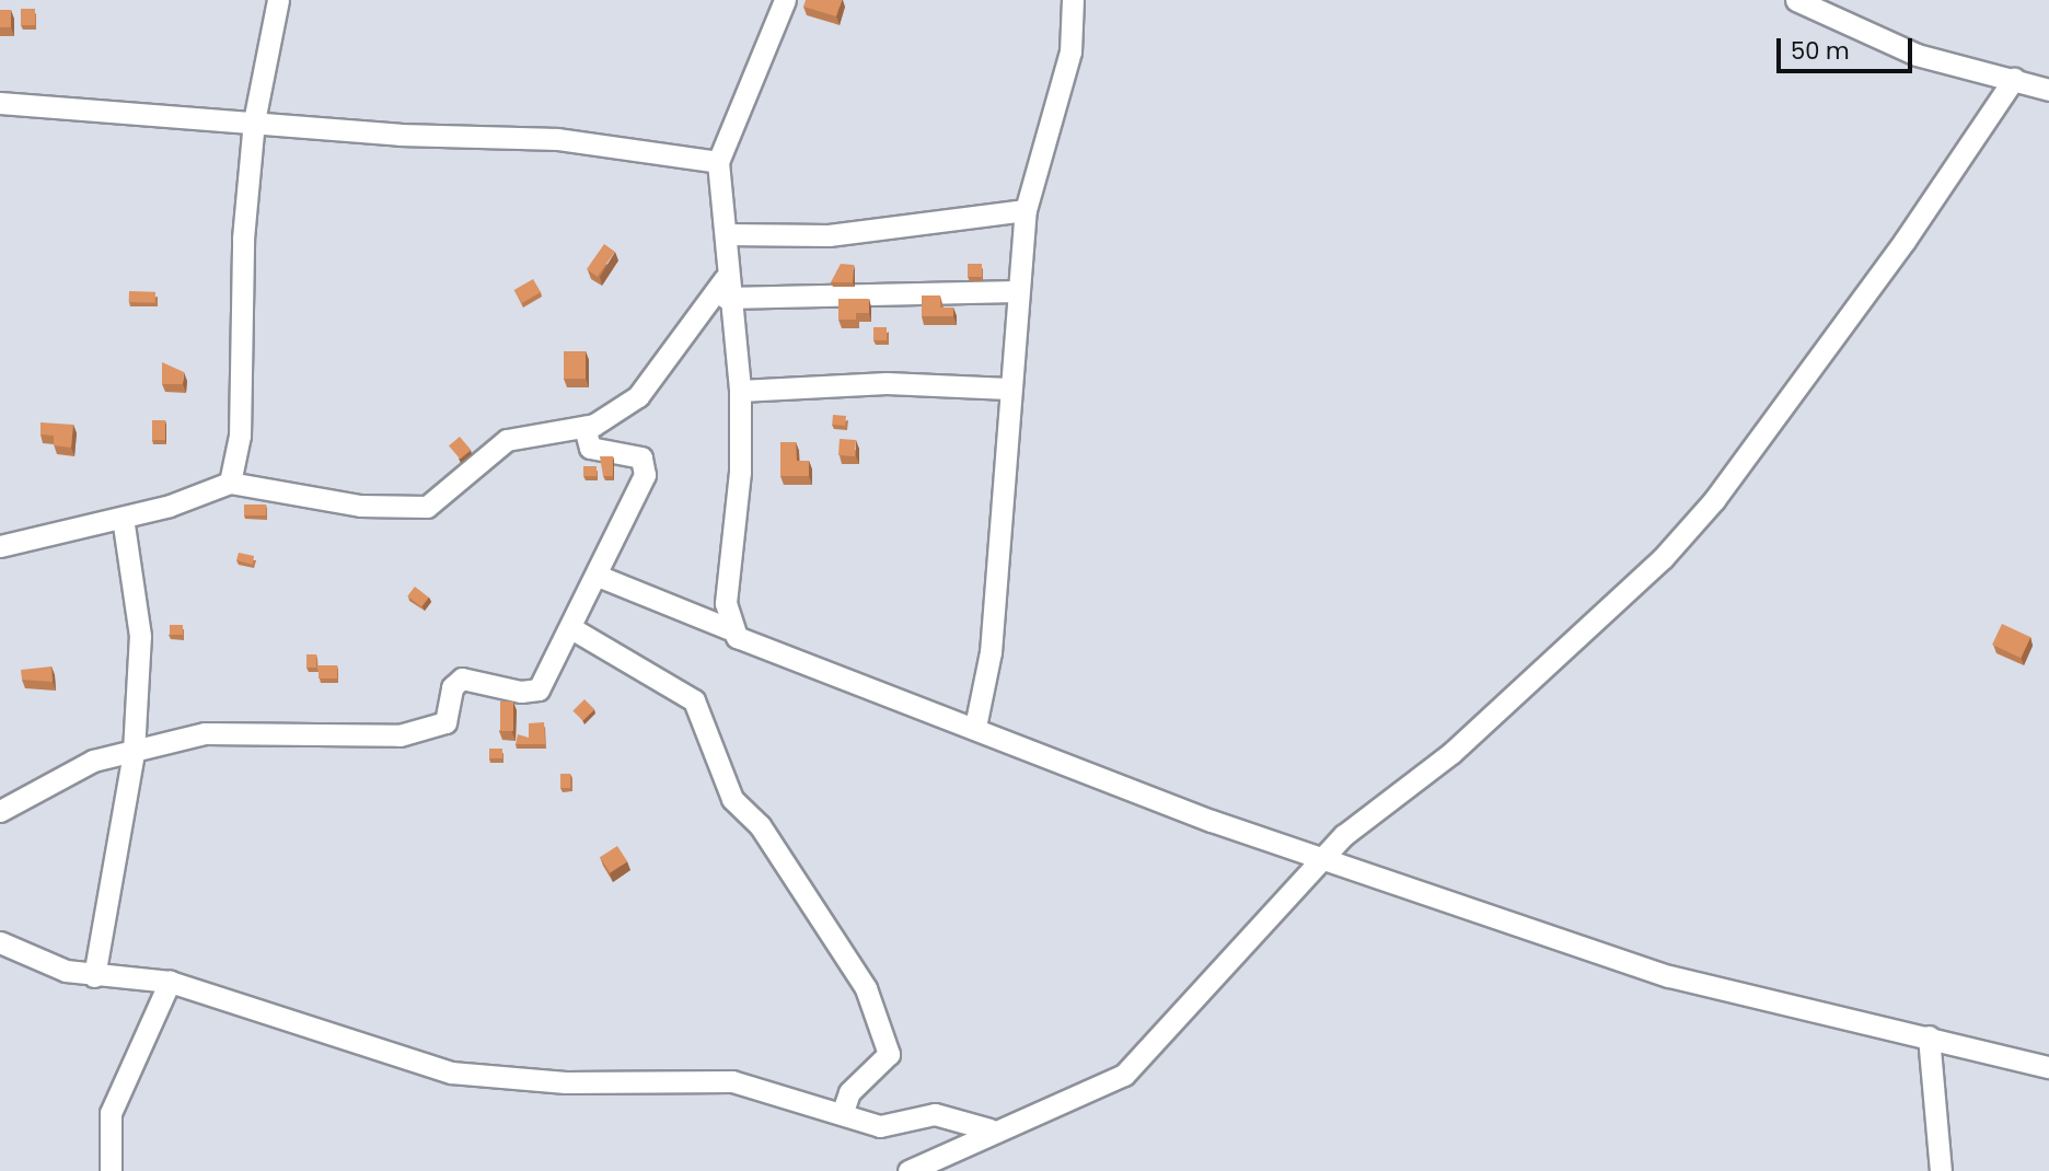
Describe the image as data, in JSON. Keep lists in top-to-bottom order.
{
  "scale_bar": "50 m"
}
